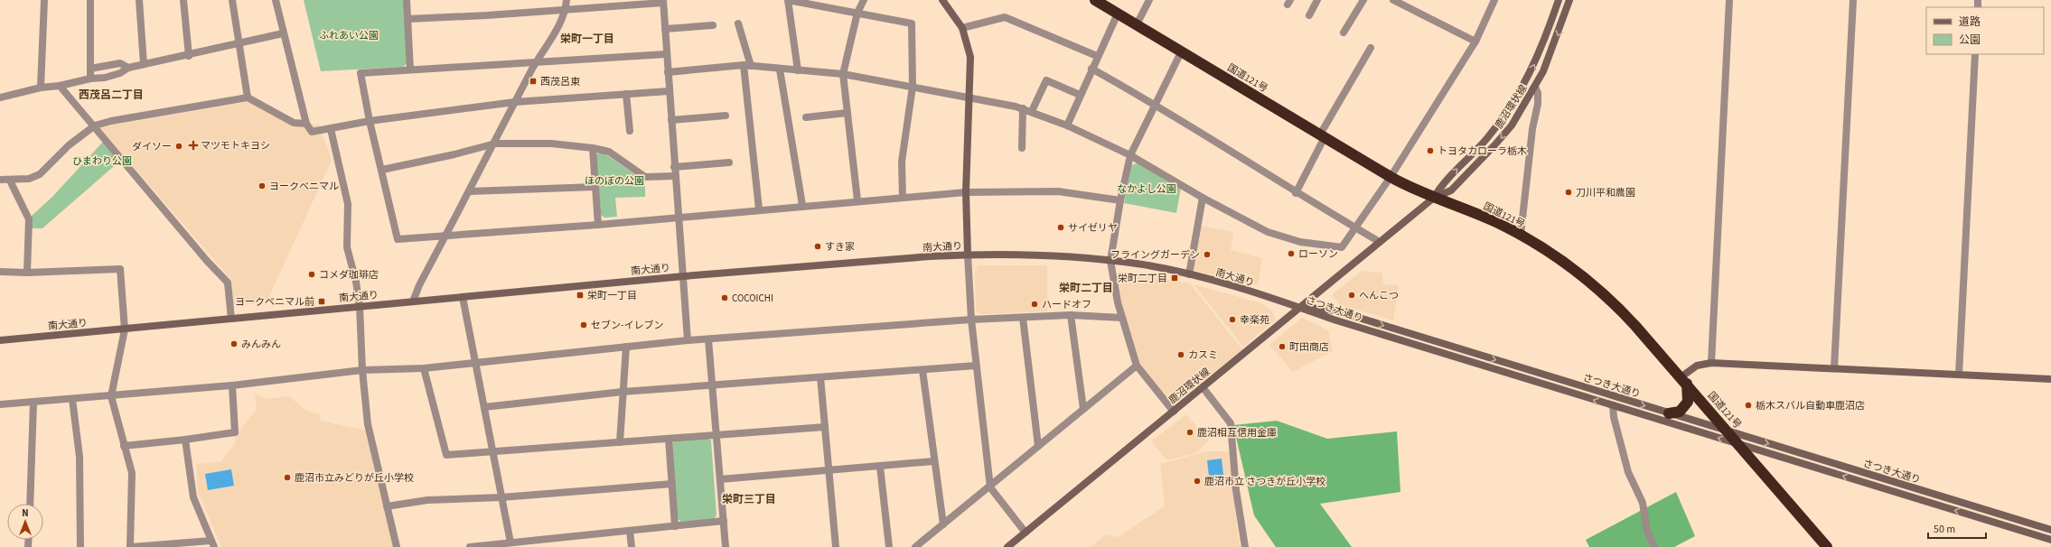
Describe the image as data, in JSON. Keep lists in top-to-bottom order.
{
  "streets": {
    "highway": ["国道121号"],
    "street": ["鹿沼環状線", "南大通り", "さつき大通り"]
  },
  "crossings": [
    ["国道121号", "鹿沼環状線"],
    ["国道121号", "さつき大通り"],
    ["鹿沼環状線", "南大通り"],
    ["鹿沼環状線", "さつき大通り"],
    ["南大通り", "さつき大通り"]
  ],
  "districts": [
    "栄町一丁目",
    "西茂呂二丁目",
    "栄町二丁目",
    "栄町三丁目"
  ],
  "parks": [
    "ふれあい公園",
    "ひまわり公園",
    "ほのぼの公園",
    "なかよし公園"
  ],
  "places": {
    "transit": [
      "西茂呂東",
      "栄町二丁目",
      "栄町一丁目",
      "ヨークベニマル前"
    ],
    "health": ["マツモトキヨシ"],
    "other": [
      "ダイソー",
      "トヨタカローラ栃木",
      "ヨークベニマル",
      "刀川平和農園",
      "サイゼリヤ",
      "すき家",
      "ローソン",
      "フライングガーデン",
      "コメダ珈琲店",
      "へんこつ",
      "COCOICHI",
      "ハードオフ",
      "幸楽苑",
      "セブン-イレブン",
      "みんみん",
      "町田商店",
      "カスミ",
      "栃木スバル自動車鹿沼店",
      "鹿沼相互信用金庫",
      "鹿沼市立みどりが丘小学校",
      "鹿沼市立 さつきが丘小学校"
    ]
  },
  "legend": ["道路", "公園"],
  "scale_bar": "50 m",
  "north": "top"
}
